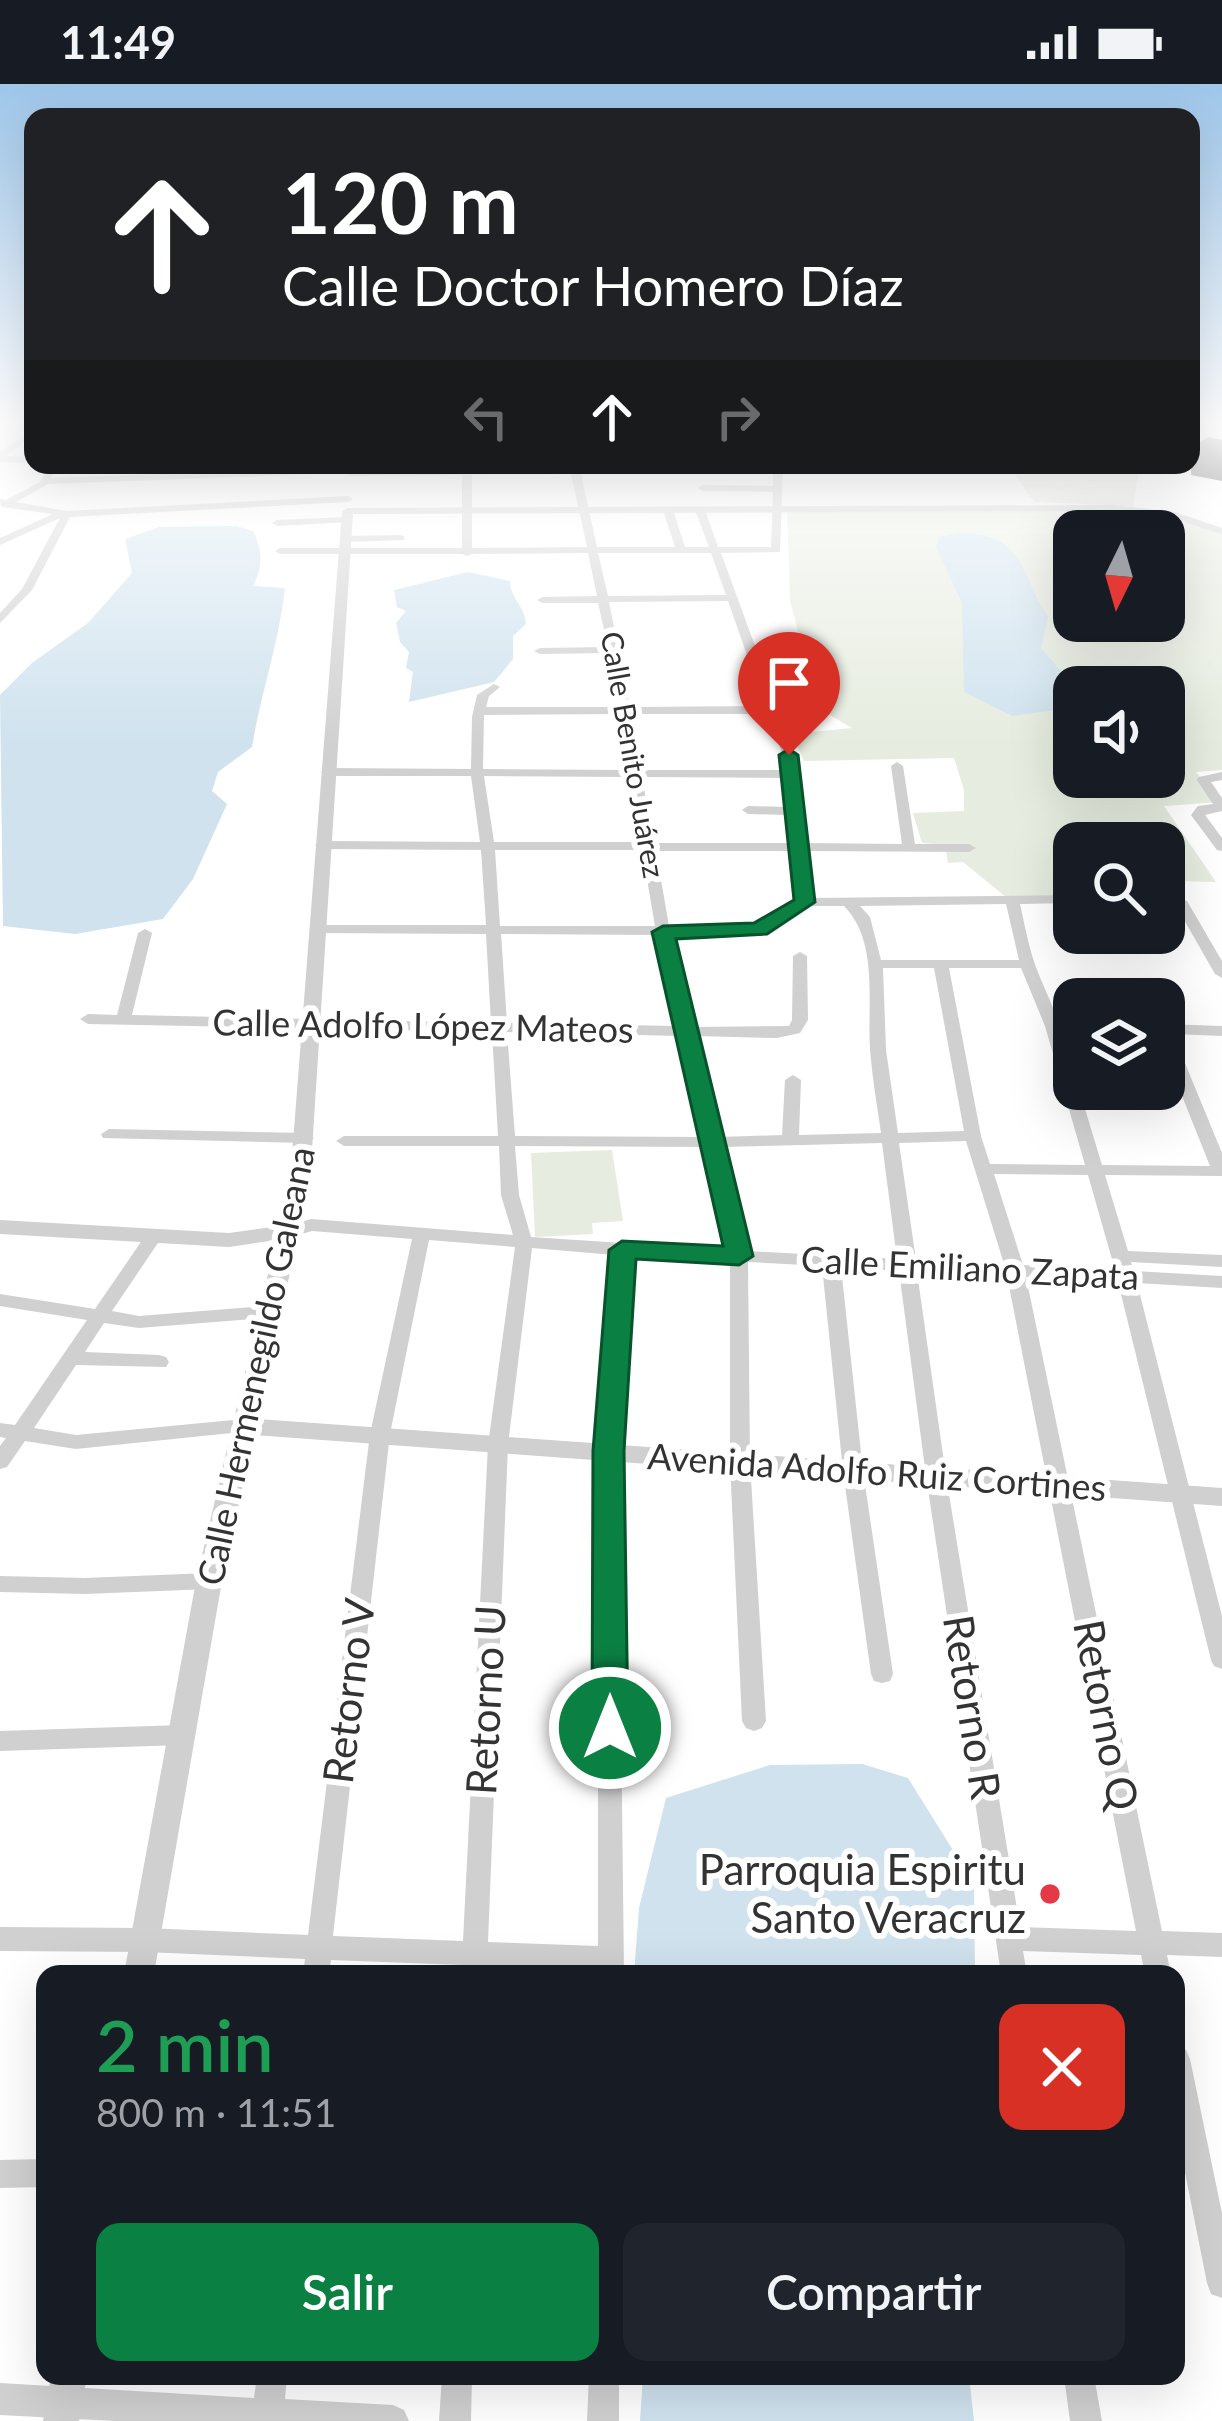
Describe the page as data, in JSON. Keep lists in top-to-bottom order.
{
  "streets": {
    "street": [
      "Calle Benito Juárez",
      "Calle Adolfo López Mateos",
      "Calle Emiliano Zapata",
      "Calle Hermenegildo Galeana",
      "Avenida Adolfo Ruiz Cortines",
      "Retorno V",
      "Retorno U",
      "Retorno R",
      "Retorno Q"
    ]
  },
  "crossings": [
    ["Calle Benito Juárez", "Calle Adolfo López Mateos"],
    ["Calle Benito Juárez", "Calle Emiliano Zapata"],
    ["Calle Benito Juárez", "Avenida Adolfo Ruiz Cortines"],
    ["Calle Adolfo López Mateos", "Calle Hermenegildo Galeana"],
    ["Calle Emiliano Zapata", "Calle Hermenegildo Galeana"],
    ["Calle Emiliano Zapata", "Retorno V"],
    ["Calle Emiliano Zapata", "Retorno U"],
    ["Calle Emiliano Zapata", "Retorno R"],
    ["Calle Emiliano Zapata", "Retorno Q"],
    ["Calle Hermenegildo Galeana", "Avenida Adolfo Ruiz Cortines"],
    ["Avenida Adolfo Ruiz Cortines", "Retorno V"],
    ["Avenida Adolfo Ruiz Cortines", "Retorno U"],
    ["Avenida Adolfo Ruiz Cortines", "Retorno R"],
    ["Avenida Adolfo Ruiz Cortines", "Retorno Q"]
  ],
  "places": ["Parroquia Espiritu Santo Veracruz"],
  "north": "bottom",
  "page": {
    "status": "11:49",
    "turn": ["120 m", "Calle Doctor Homero Díaz"],
    "heading": ["2 min", "800 m · 11:51"],
    "buttons": ["Salir", "Compartir"]
  }
}
